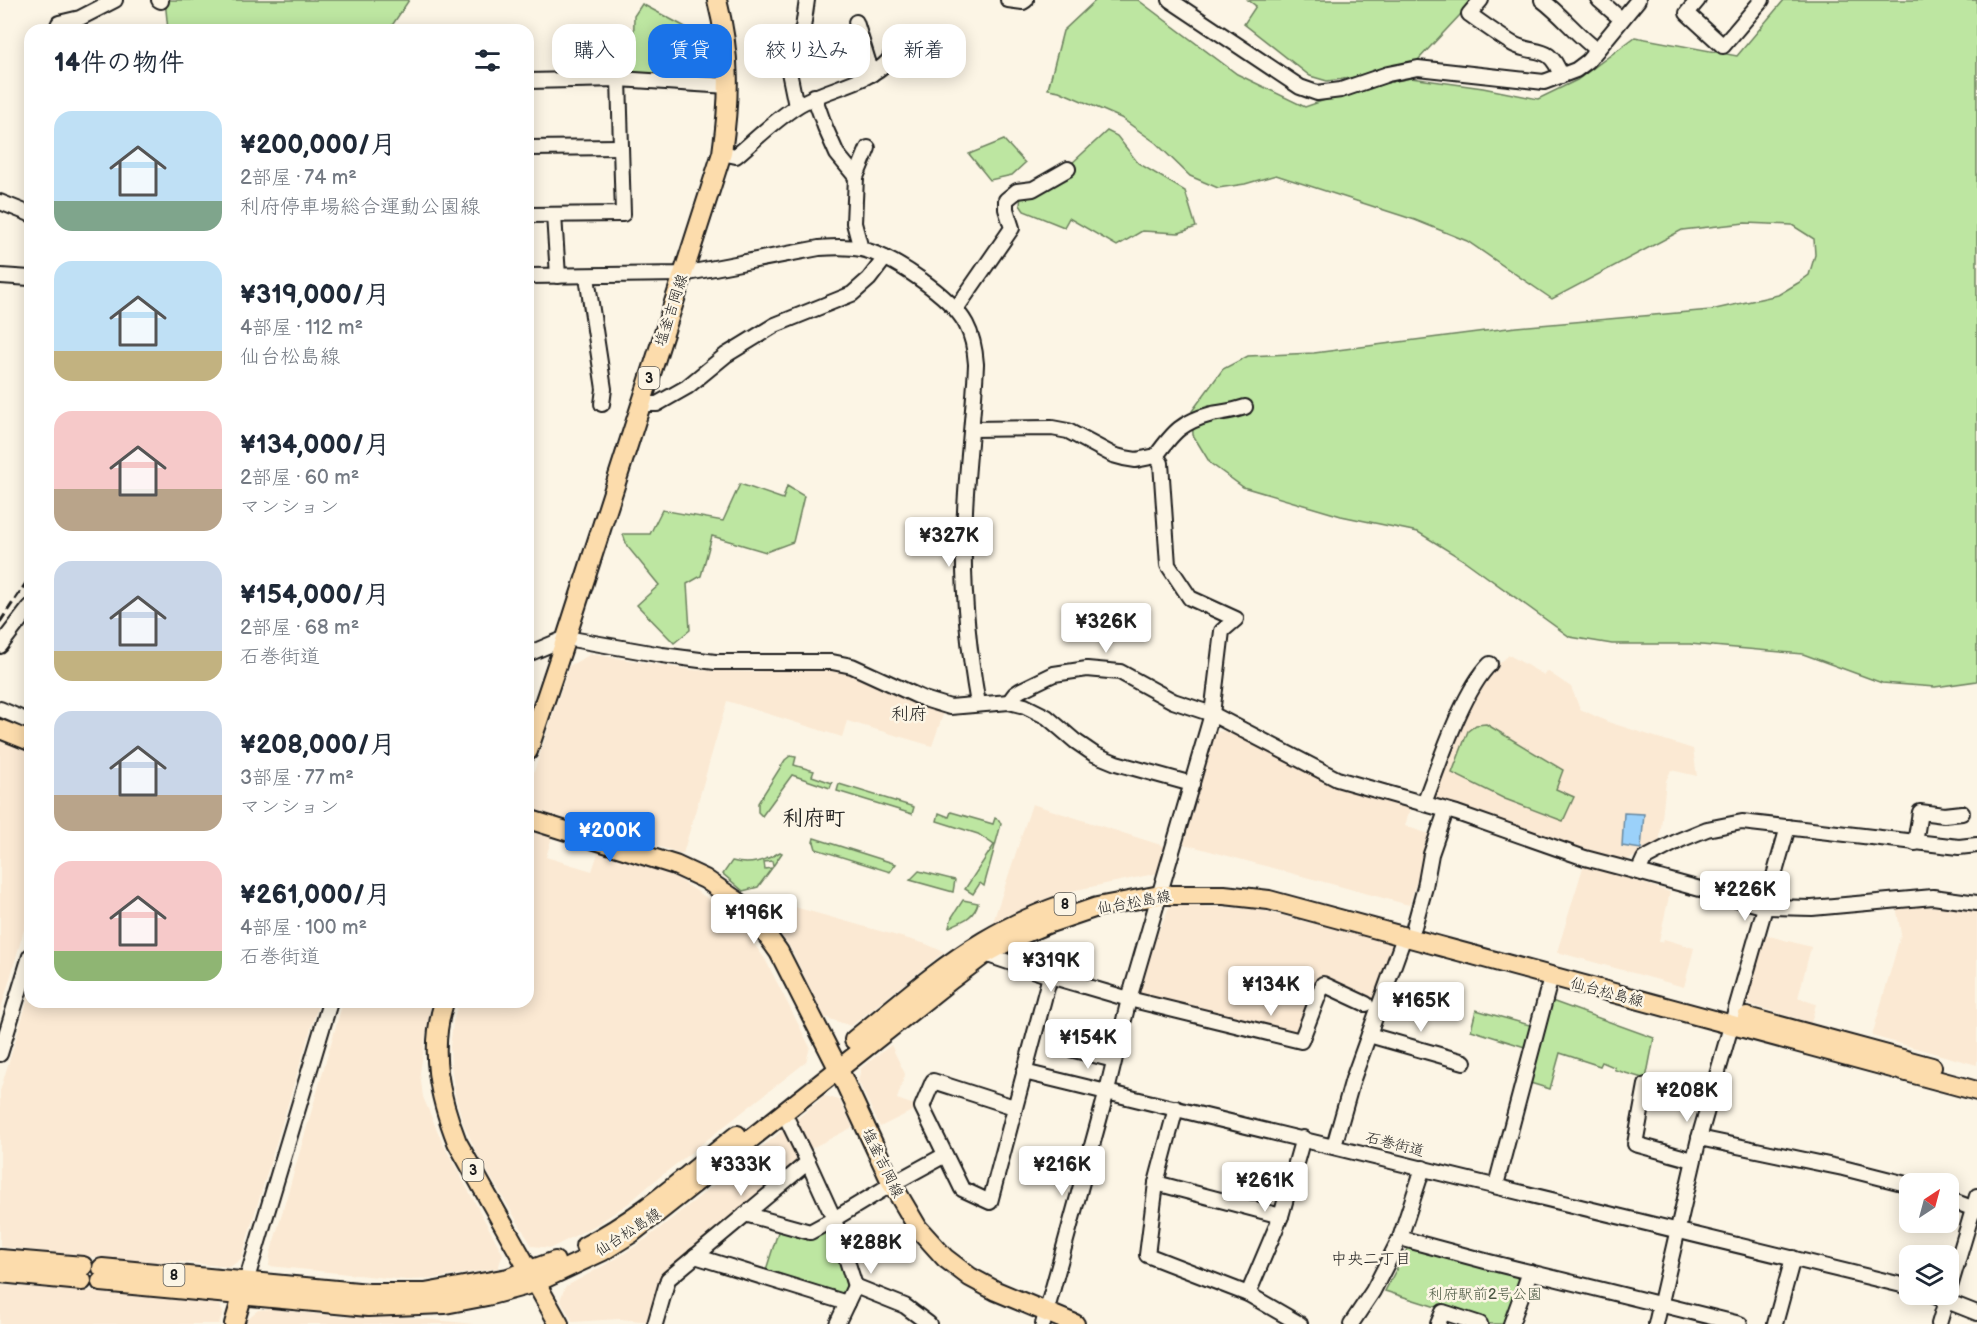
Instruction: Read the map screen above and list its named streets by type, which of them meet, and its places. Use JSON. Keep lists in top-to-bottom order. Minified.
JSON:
{"streets":{"main road":["塩釜吉岡線","3","仙台松島線","8"],"street":["石巻街道"]},"crossings":[["塩釜吉岡線","仙台松島線"],["3","仙台松島線"],["仙台松島線","8"]],"districts":["利府","利府町","中央二丁目"],"parks":["利府駅前2号公園"],"north":"top right","page":{"chip":["購入","賃貸","絞り込み","新着"],"heading":"14件の物件","list":[{"name":"¥200,000/月","note":"2部屋 · 74 m² · 利府停車場総合運動公園線"},{"name":"¥319,000/月","note":"4部屋 · 112 m² · 仙台松島線"},{"name":"¥134,000/月","note":"2部屋 · 60 m² · マンション"},{"name":"¥154,000/月","note":"2部屋 · 68 m² · 石巻街道"},{"name":"¥208,000/月","note":"3部屋 · 77 m² · マンション"},{"name":"¥261,000/月","note":"4部屋 · 100 m² · 石巻街道"}],"price":["¥327K","¥326K","¥200K","¥226K","¥196K","¥319K","¥134K","¥165K","¥154K","¥208K","¥333K","¥216K","¥261K","¥288K"]}}
